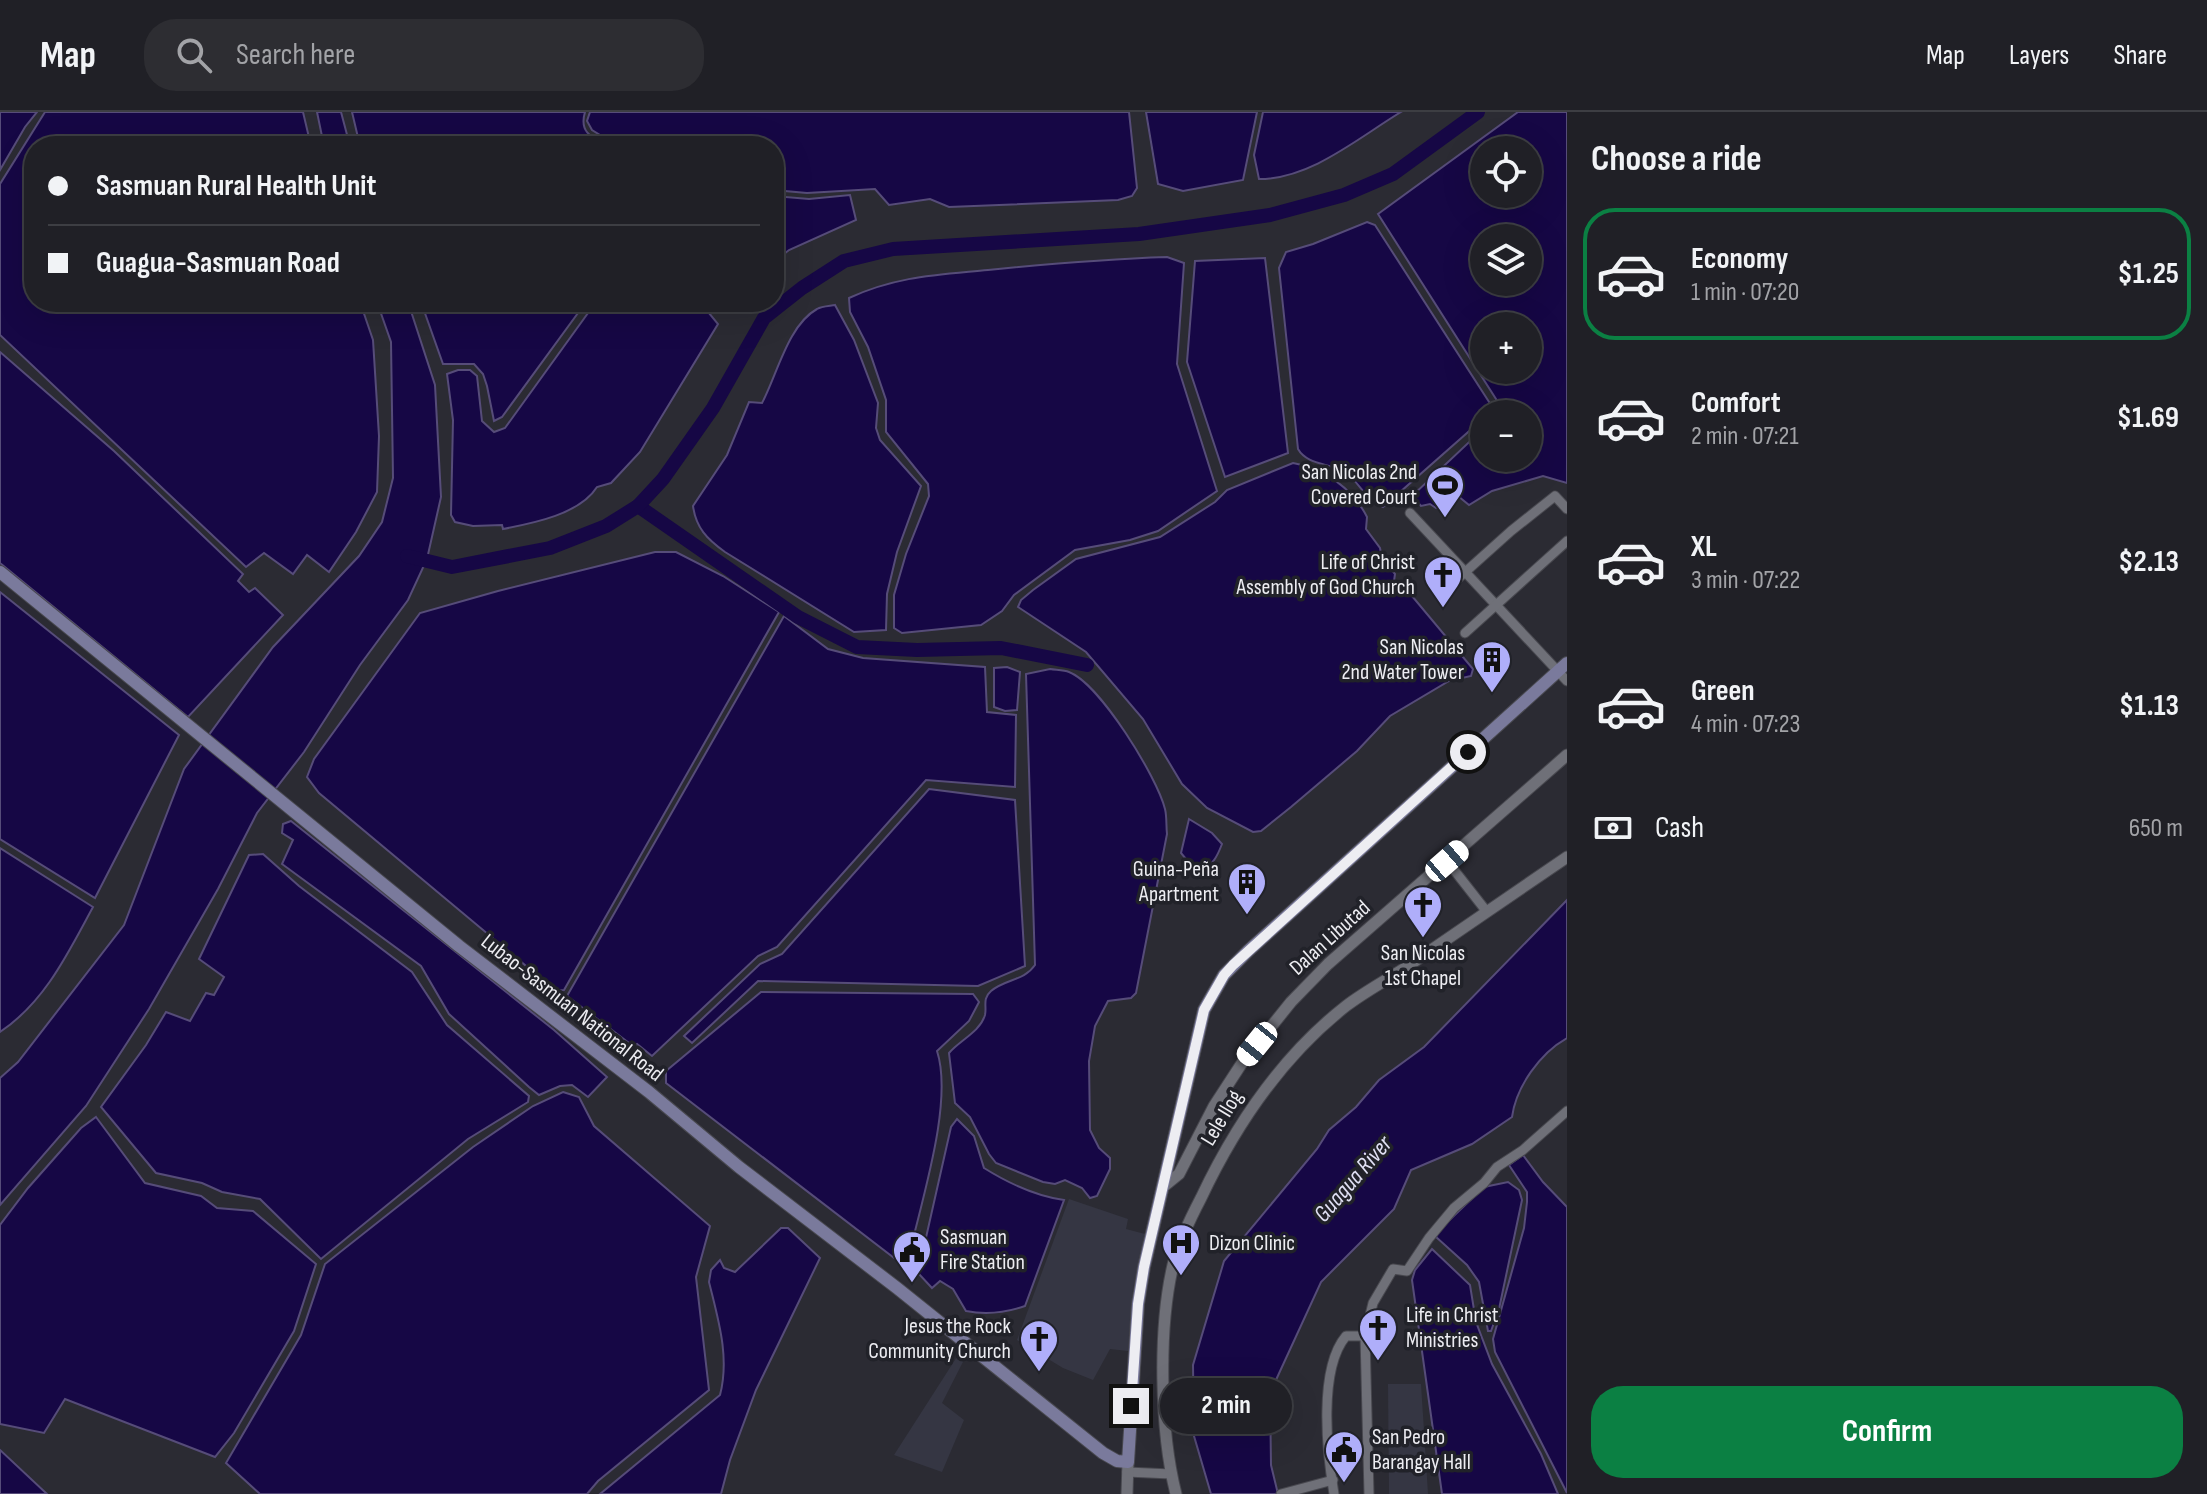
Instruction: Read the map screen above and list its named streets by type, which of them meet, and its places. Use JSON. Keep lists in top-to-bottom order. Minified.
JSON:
{"streets":{"main road":["Lubao-Sasmuan National Road"],"street":["Dalan Libutad","Lele Ilog"]},"water":["Guagua River"],"places":{"sports":["San Nicolas 2nd Covered Court"],"church":["Life of Christ Assembly of God Church","San Nicolas 1st Chapel","Life in Christ Ministries","Jesus the Rock Community Church"],"building":["San Nicolas 2nd Water Tower","Guina-Peña Apartment"],"hospital":["Dizon Clinic"],"public building":["Sasmuan Fire Station","San Pedro Barangay Hall"]},"page":{"header":"Map","search":"Search here","nav":["Map","Layers","Share"],"heading":"Choose a ride","map_buttons":["+","−"],"banner":["Sasmuan Rural Health Unit","Guagua-Sasmuan Road"],"list":[{"name":"Economy","note":"1 min · 07:20","value":"$1.25"},{"name":"Comfort","note":"2 min · 07:21","value":"$1.69"},{"name":"XL","note":"3 min · 07:22","value":"$2.13"},{"name":"Green","note":"4 min · 07:23","value":"$1.13"}],"pay":["Cash","650 m"],"buttons":"Confirm","bubble":"2 min"}}
